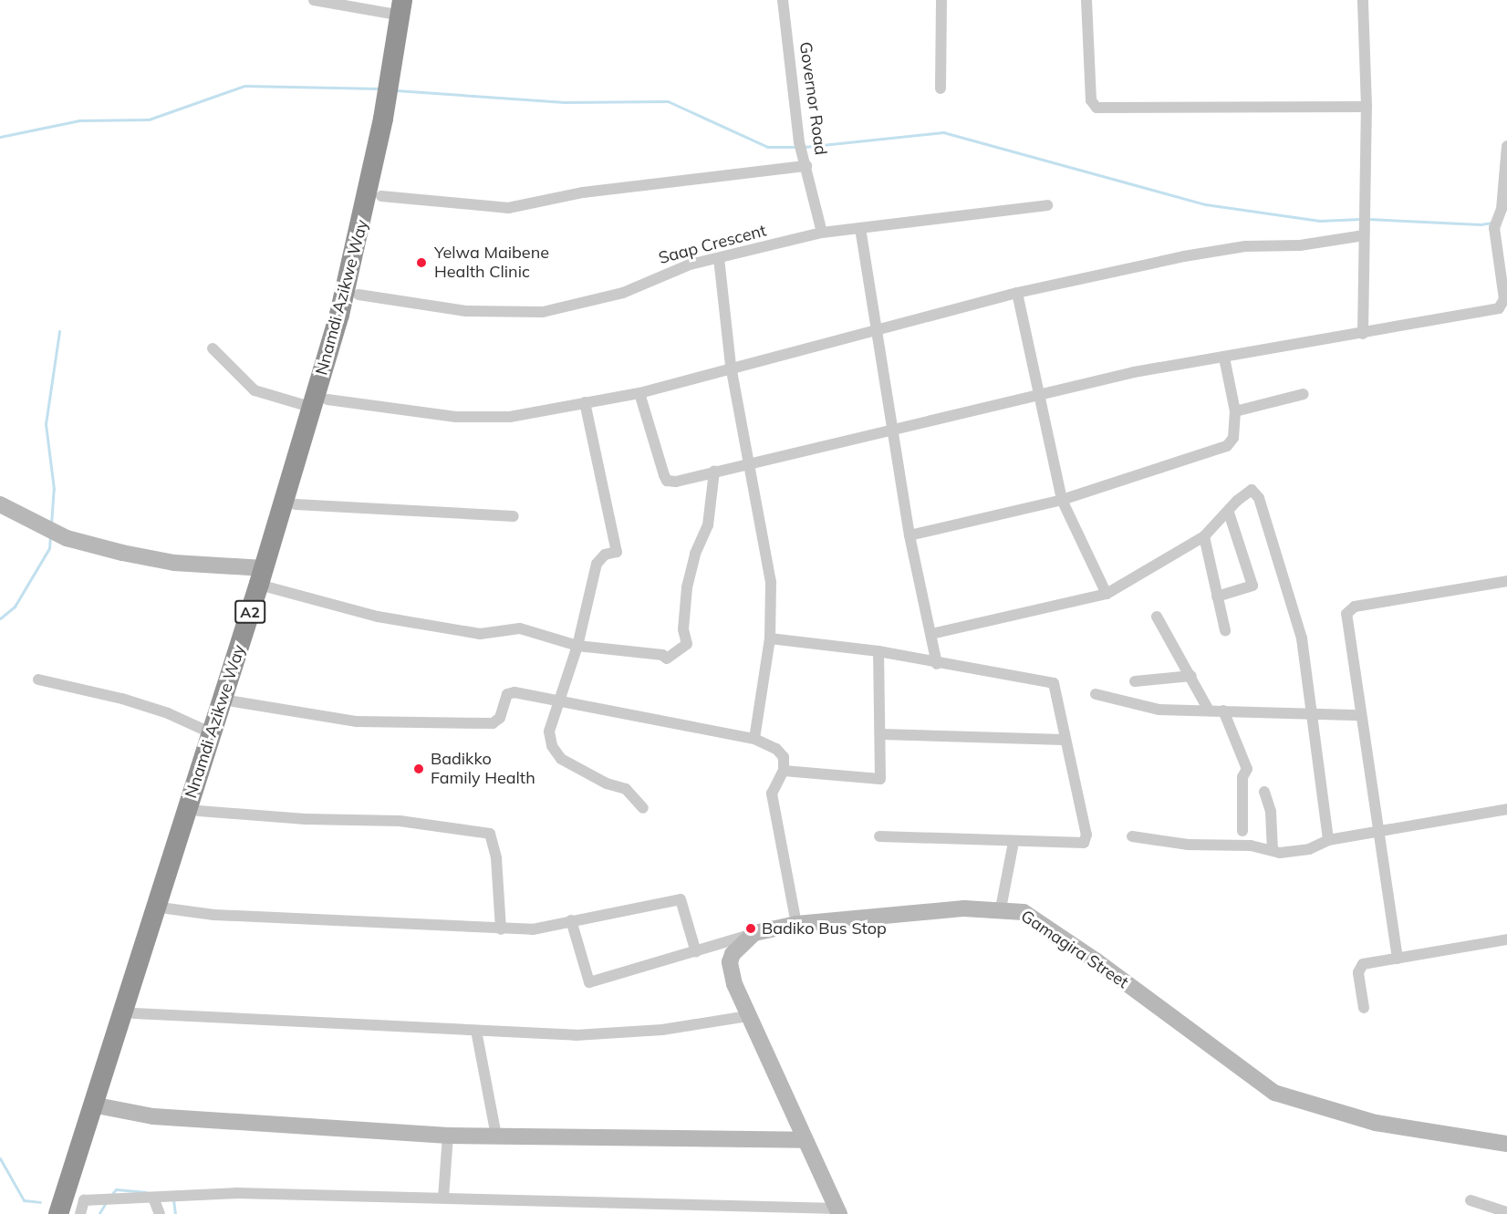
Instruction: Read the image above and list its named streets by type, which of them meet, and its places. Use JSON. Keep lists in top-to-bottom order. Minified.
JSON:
{"streets":{"highway":["Nnamdi Azikwe Way","A2"],"street":["Governor Road","Saap Crescent","Gamagira Street"]},"crossings":[["Governor Road","Saap Crescent"],["Saap Crescent","Nnamdi Azikwe Way"]],"places":["Yelwa Maibene Health Clinic","Badikko Family Health","Badiko Bus Stop"]}
